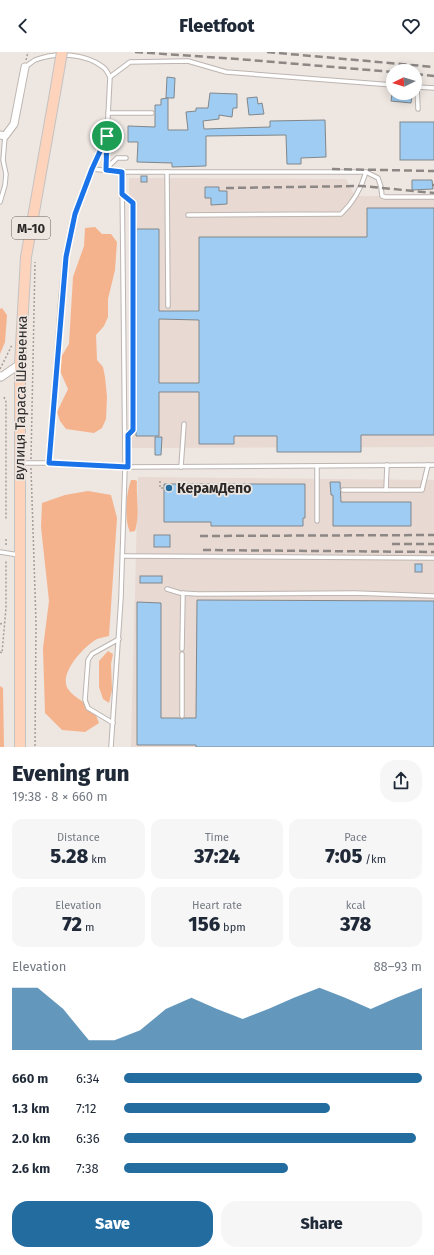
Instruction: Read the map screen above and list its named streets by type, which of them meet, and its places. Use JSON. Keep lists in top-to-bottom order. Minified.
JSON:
{"streets":{"main road":["М-10","вулиця Тараса Шевченка"]},"places":["КерамДепо"],"north":"left","page":{"header":"Fleetfoot","heading":["Evening run","19:38 · 8 × 660 m"],"stats":[["Distance","5.28 km"],["Time","37:24"],["Pace","7:05 /km"],["Elevation","72 m"],["Heart rate","156 bpm"],["kcal","378"]],"chart":["Elevation","88–93 m"],"list":[{"name":"660 m","note":"6:34"},{"name":"1.3 km","note":"7:12"},{"name":"2.0 km","note":"6:36"},{"name":"2.6 km","note":"7:38"}],"buttons":["Save","Share"]}}
